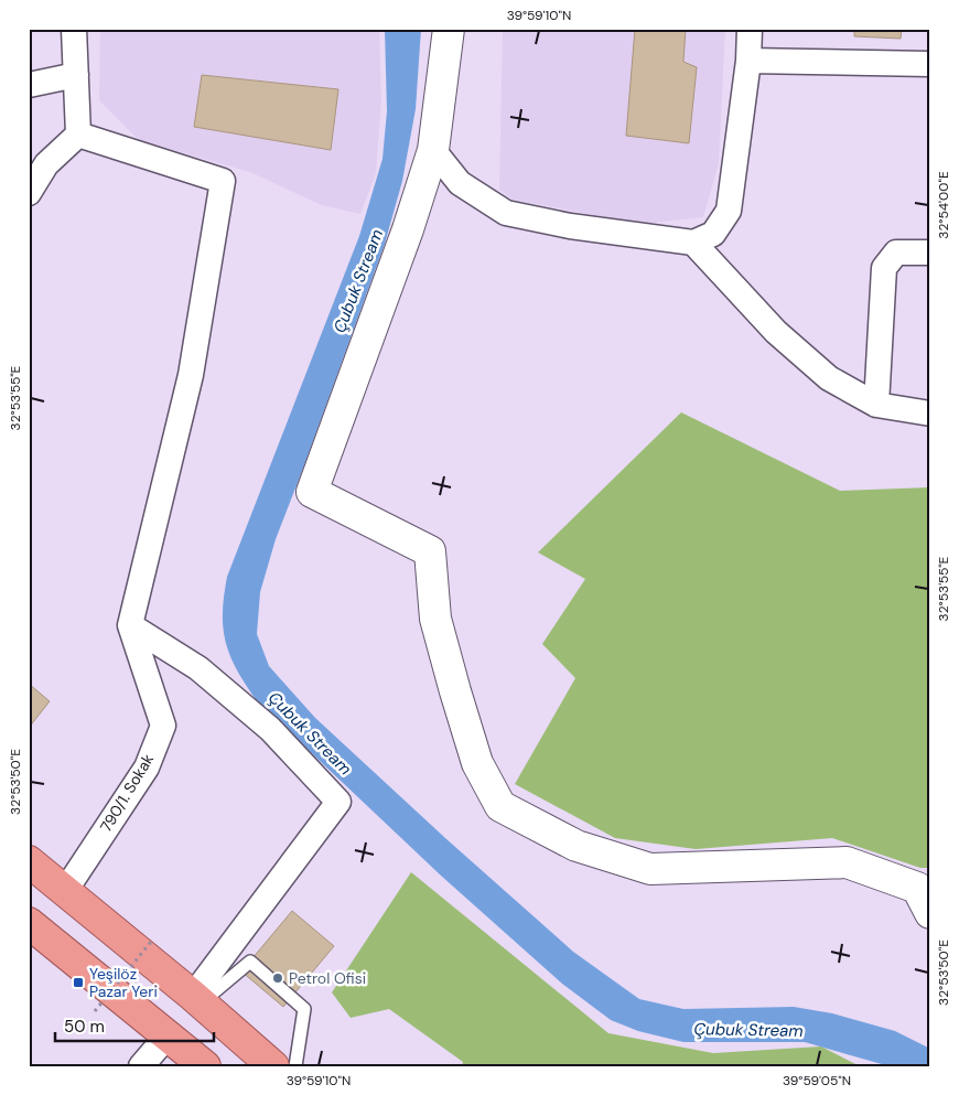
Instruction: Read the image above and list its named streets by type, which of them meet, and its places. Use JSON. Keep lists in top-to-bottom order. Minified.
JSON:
{"streets":{"street":["790/1. Sokak"]},"water":["Çubuk Stream"],"places":{"other":["Petrol Ofisi"],"transit":["Yeşilöz Pazar Yeri"]},"scale_bar":"50 m","coordinates":["39°59'10\"N","32°54'00\"E","32°53'55\"E","32°53'50\"E","39°59'05\"N"]}
